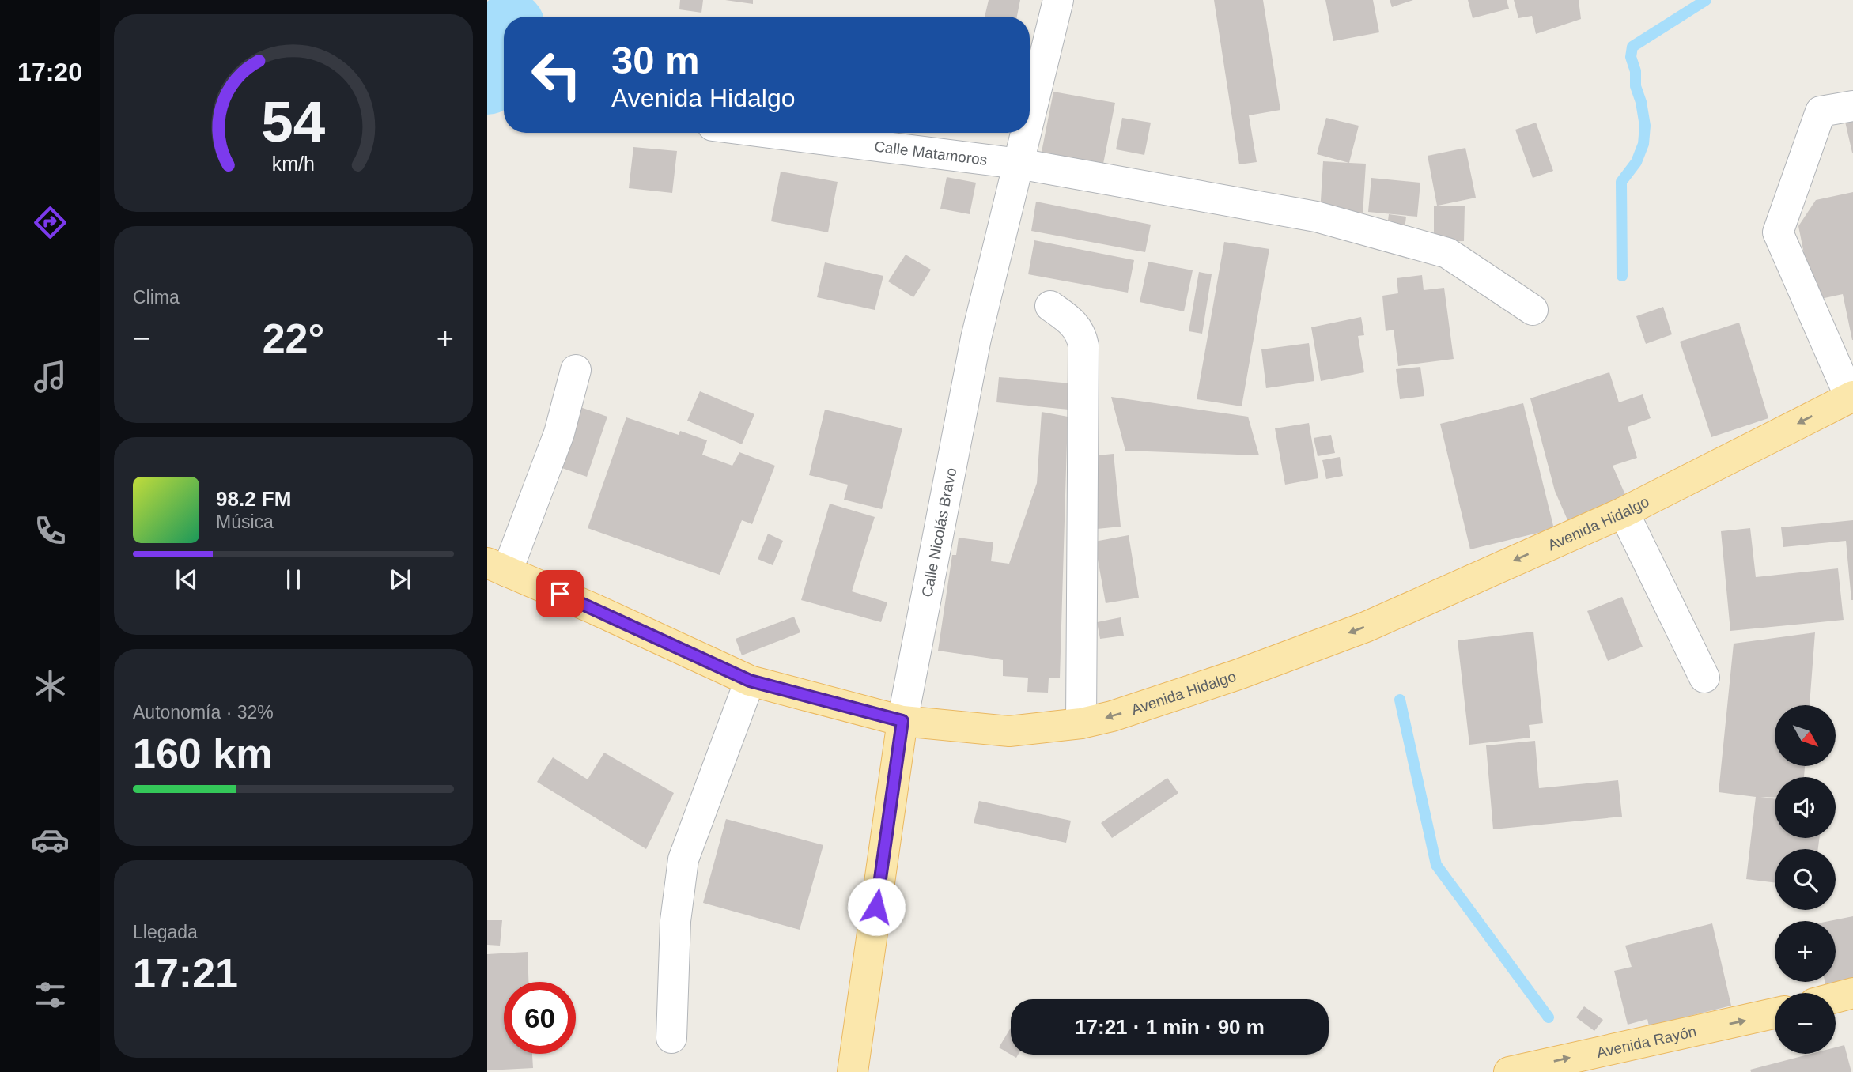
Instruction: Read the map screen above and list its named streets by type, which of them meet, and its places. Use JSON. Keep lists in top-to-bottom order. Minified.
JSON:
{"streets":{"main road":["Avenida Hidalgo","Calle Nicolás Bravo","Avenida Rayón"],"street":["Calle Matamoros"]},"crossings":[["Calle Matamoros","Calle Nicolás Bravo"],["Avenida Hidalgo","Calle Nicolás Bravo"]],"one_way":["Avenida Hidalgo","Avenida Rayón"],"north":"bottom right","page":{"tabs":"17:20","turn":["30 m","Avenida Hidalgo"],"tile":["Clima",["Autonomía · 32%","160 km"],["Llegada","17:21"]],"heat":["−","22°","+"],"song":["98.2 FM","Música"],"map_buttons":["+","−"],"limit":"60","trip":"17:21 · 1 min · 90 m","gauge":["54","km/h"]}}
